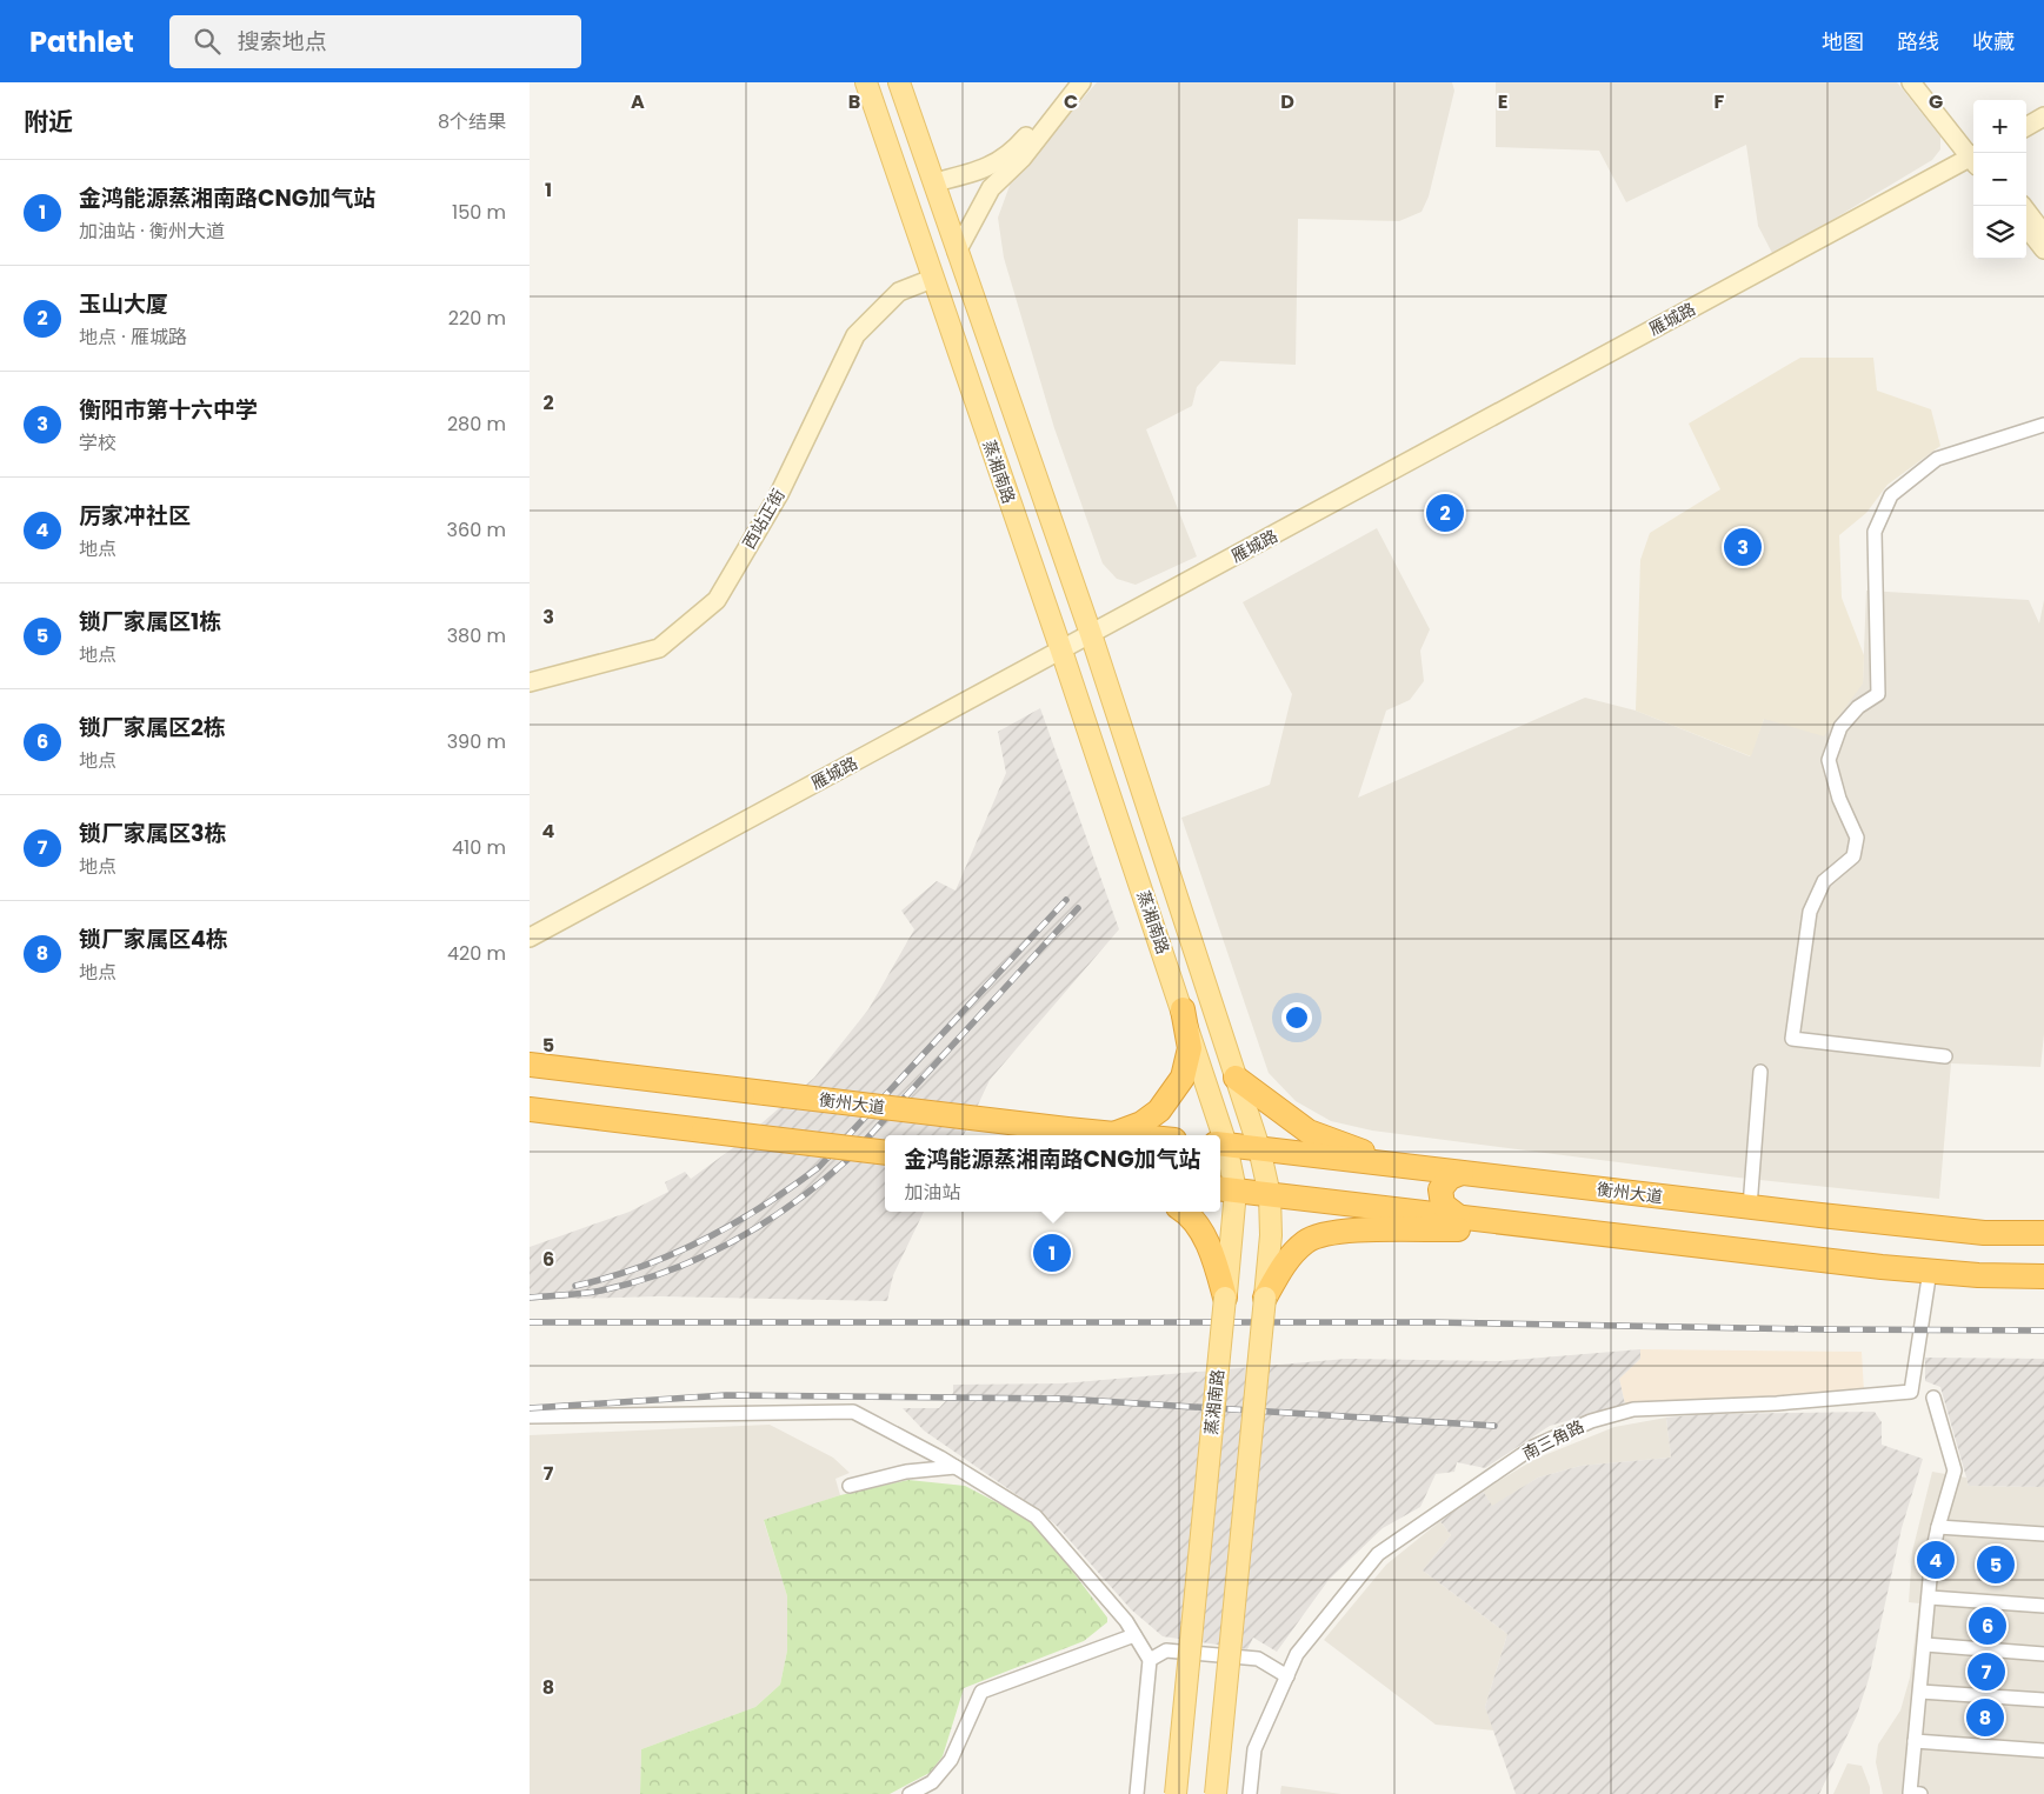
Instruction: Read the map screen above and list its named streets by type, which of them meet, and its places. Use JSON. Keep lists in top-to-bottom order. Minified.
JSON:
{"streets":{"highway":["衡州大道"],"main road":["蒸湘南路"],"street":["雁城路","西站正街","南三角路"]},"crossings":[["雁城路","蒸湘南路"],["蒸湘南路","西站正街"],["蒸湘南路","衡州大道"]],"page":{"header":"Pathlet","search":"搜索地点","nav":["地图","路线","收藏"],"heading":["附近","8个结果"],"map_buttons":["+","−"],"list":[{"mark":"1","name":"金鸿能源蒸湘南路CNG加气站","note":"加油站 · 衡州大道","value":"150 m"},{"mark":"2","name":"玉山大厦","note":"地点 · 雁城路","value":"220 m"},{"mark":"3","name":"衡阳市第十六中学","note":"学校","value":"280 m"},{"mark":"4","name":"厉家冲社区","note":"地点","value":"360 m"},{"mark":"5","name":"锁厂家属区1栋","note":"地点","value":"380 m"},{"mark":"6","name":"锁厂家属区2栋","note":"地点","value":"390 m"},{"mark":"7","name":"锁厂家属区3栋","note":"地点","value":"410 m"},{"mark":"8","name":"锁厂家属区4栋","note":"地点","value":"420 m"}],"pins":["2","3","1","4","5","6","7","8"],"popup":["金鸿能源蒸湘南路CNG加气站","加油站"]},"grid":{"columns":["A","B","C","D","E","F","G"],"rows":["1","2","3","4","5","6","7","8"]}}
